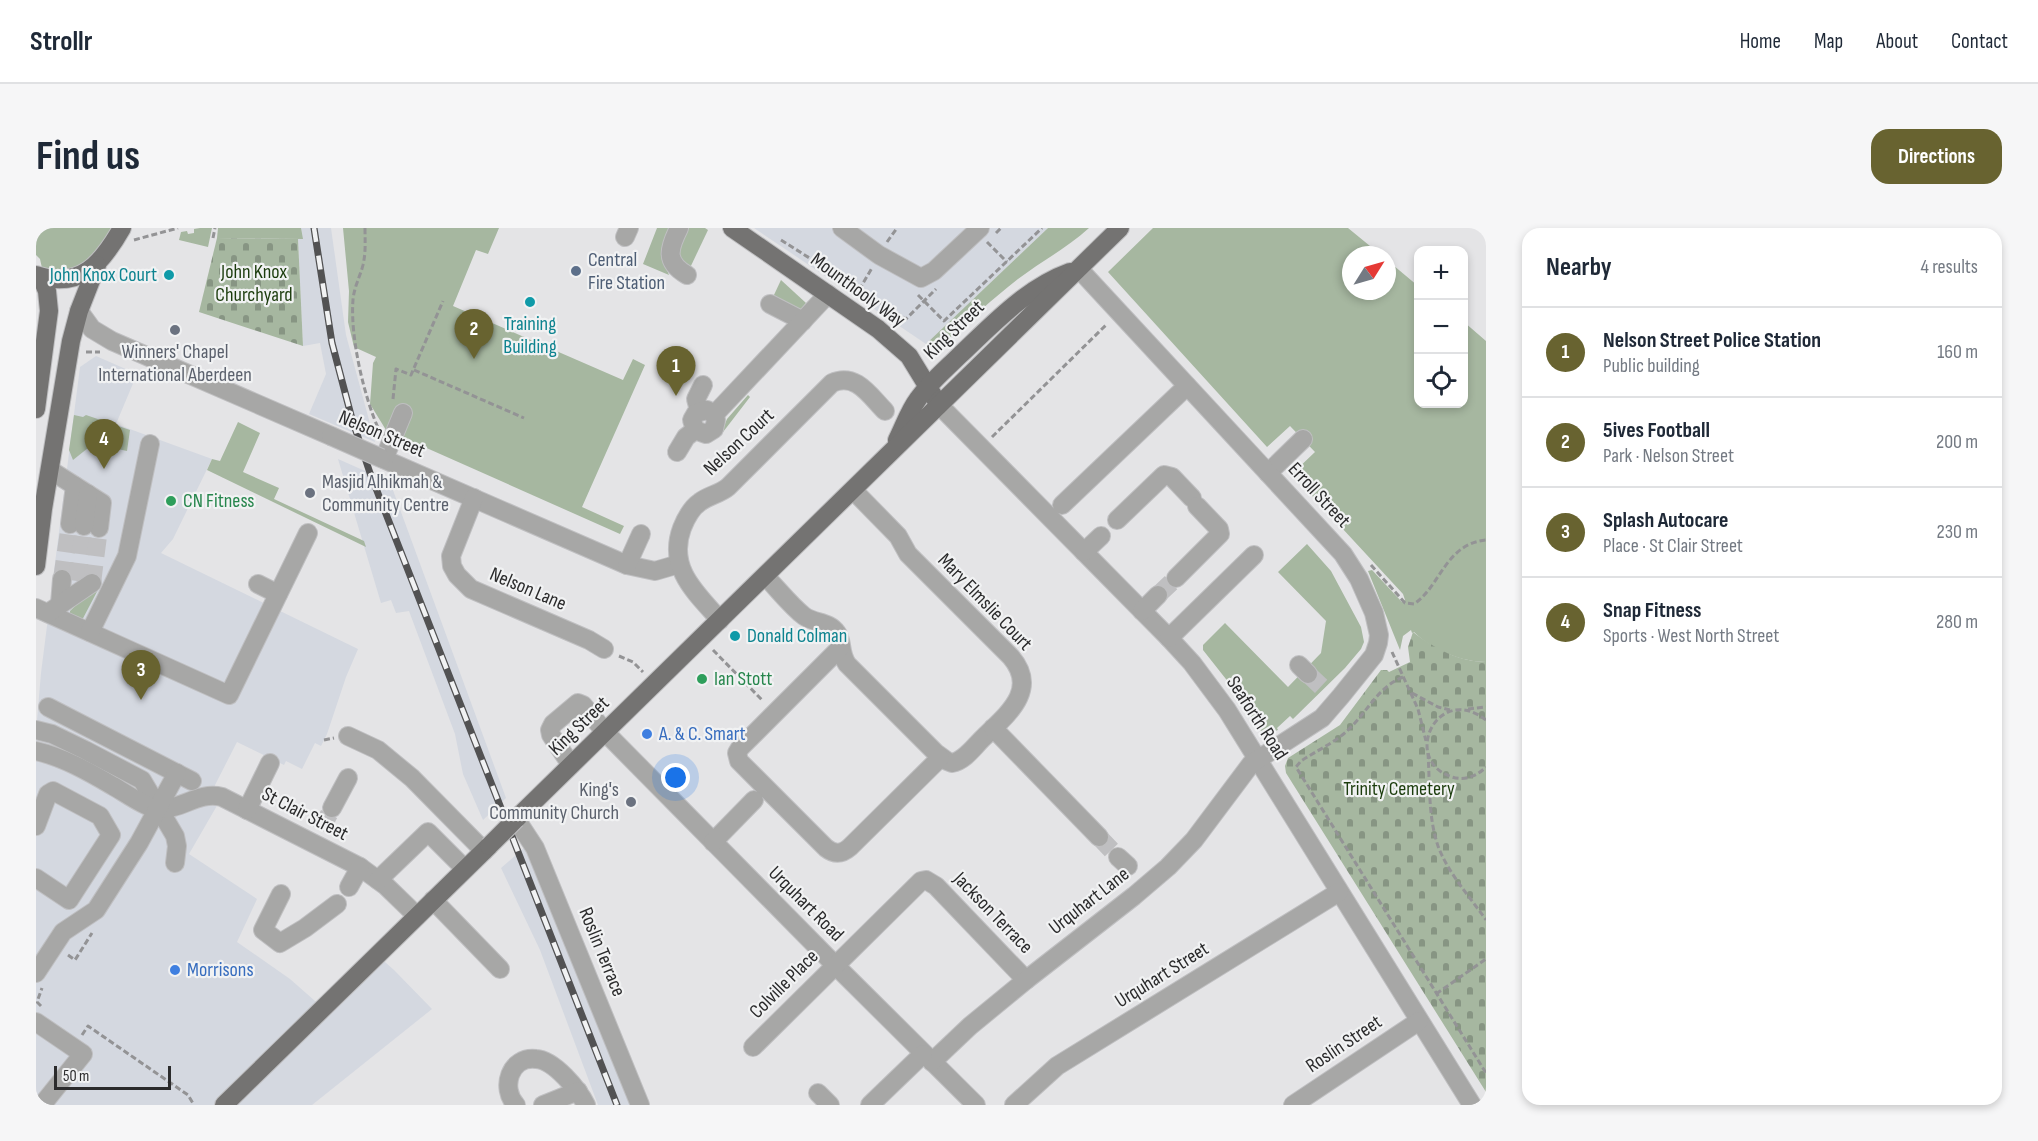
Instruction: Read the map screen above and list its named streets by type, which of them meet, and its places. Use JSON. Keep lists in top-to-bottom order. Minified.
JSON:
{"streets":{"main road":["Mounthooly Way","King Street"],"street":["Nelson Street","Nelson Court","Erroll Street","Nelson Lane","Mary Elmslie Court","Seaforth Road","St Clair Street","Urquhart Lane","Urquhart Road","Jackson Terrace","Roslin Terrace","Urquhart Street","Colville Place","Roslin Street"]},"crossings":[["Mounthooly Way","King Street"],["Mounthooly Way","Seaforth Road"],["King Street","Erroll Street"],["King Street","Mary Elmslie Court"],["King Street","Seaforth Road"],["King Street","St Clair Street"],["King Street","Urquhart Road"],["King Street","Roslin Terrace"],["Nelson Street","Nelson Court"],["Nelson Street","Nelson Lane"],["Erroll Street","Seaforth Road"],["Erroll Street","Urquhart Lane"],["Seaforth Road","Urquhart Lane"],["Seaforth Road","Urquhart Street"],["Seaforth Road","Roslin Street"],["Urquhart Lane","Urquhart Road"],["Urquhart Lane","Jackson Terrace"],["Urquhart Road","Colville Place"],["Jackson Terrace","Colville Place"]],"parks":["John Knox Churchyard","Trinity Cemetery"],"places":["Central Fire Station","John Knox Court","Training Building","Winners' Chapel International Aberdeen","Masjid Alhikmah & Community Centre","CN Fitness","Donald Colman","Ian Stott","A. & C. Smart","King's Community Church","Morrisons"],"scale_bar":"50 m","north":"top right","page":{"header":"Strollr","nav":["Home","Map","About","Contact"],"buttons":"Directions","title":"Find us","heading":["Nearby","4 results"],"map_buttons":["+","−"],"list":[{"mark":"1","name":"Nelson Street Police Station","note":"Public building","value":"160 m"},{"mark":"2","name":"5ives Football","note":"Park · Nelson Street","value":"200 m"},{"mark":"3","name":"Splash Autocare","note":"Place · St Clair Street","value":"230 m"},{"mark":"4","name":"Snap Fitness","note":"Sports · West North Street","value":"280 m"}],"pins":["2","1","4","3"],"scale":"50 m"}}
